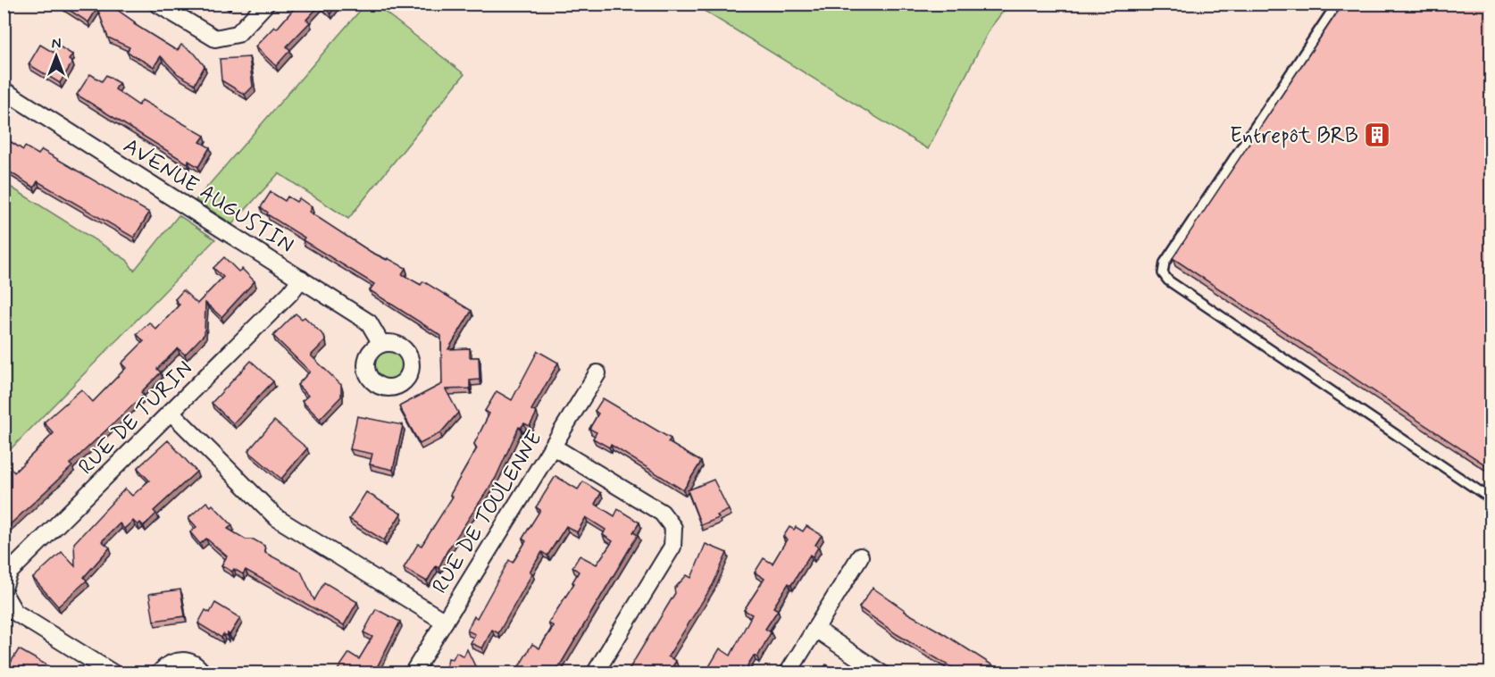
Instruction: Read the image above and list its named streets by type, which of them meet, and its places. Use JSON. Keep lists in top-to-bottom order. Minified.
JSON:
{"streets":{"street":["AVENUE AUGUSTIN","RUE DE TURIN","RUE DE TOULENNE"]},"crossings":[["AVENUE AUGUSTIN","RUE DE TURIN"]],"places":{"building":["Entrepôt BRB"]},"north":"top"}
